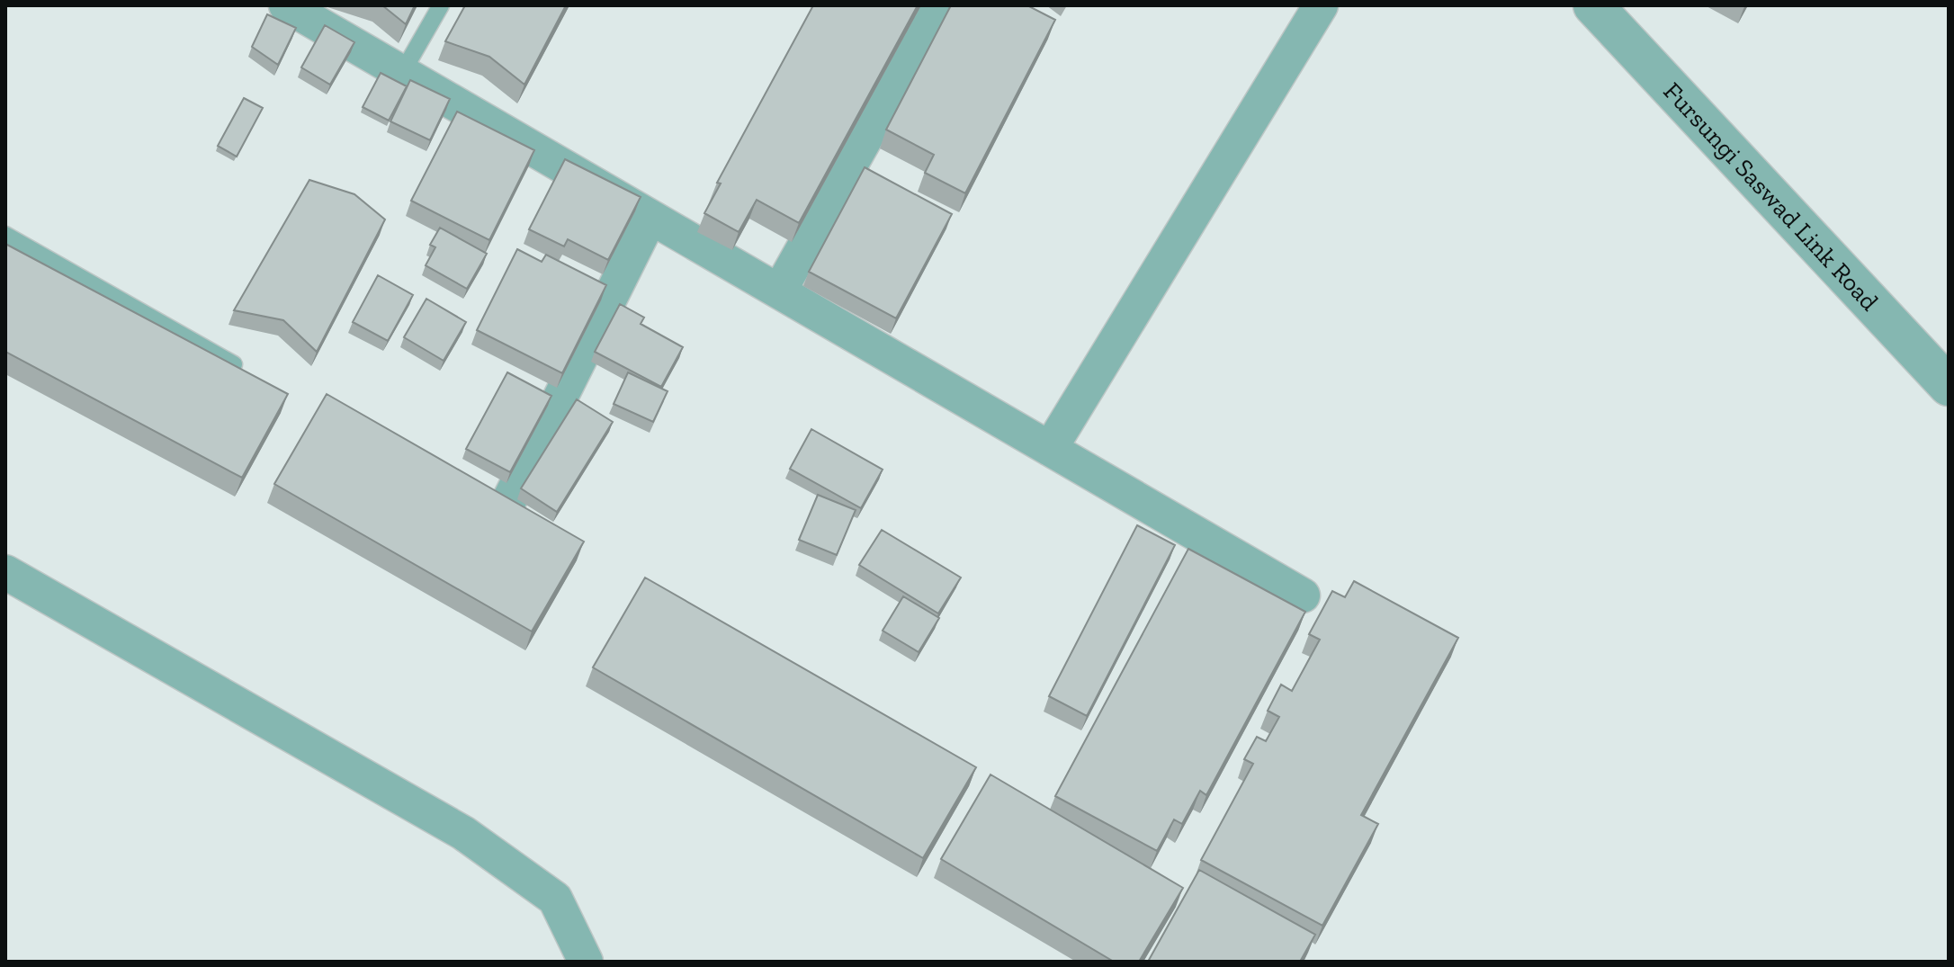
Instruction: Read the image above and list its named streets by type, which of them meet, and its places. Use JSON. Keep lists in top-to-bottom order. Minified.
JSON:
{"streets":{"street":["Fursungi Saswad Link Road"]}}
